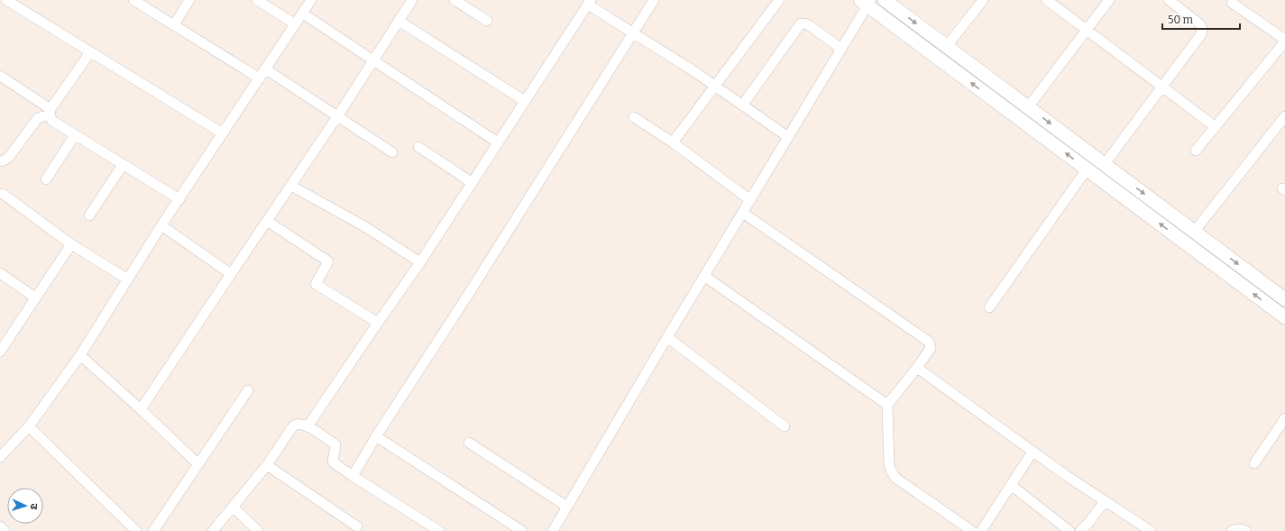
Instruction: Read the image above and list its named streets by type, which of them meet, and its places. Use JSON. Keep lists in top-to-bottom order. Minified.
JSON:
{"scale_bar":"50 m","north":"right"}
